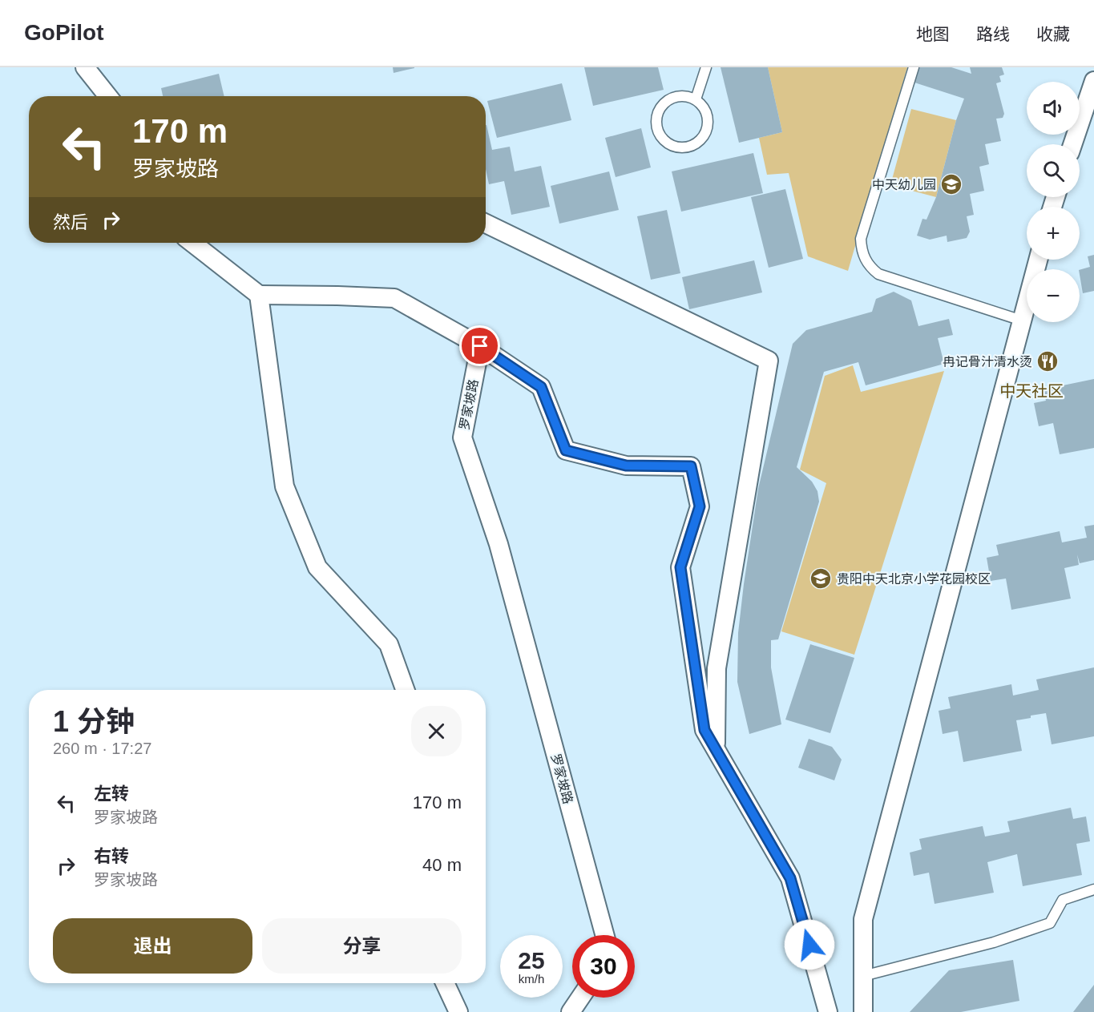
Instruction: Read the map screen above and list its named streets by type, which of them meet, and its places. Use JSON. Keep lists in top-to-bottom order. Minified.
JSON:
{"streets":{"street":["罗家坡路"]},"districts":["中天社区"],"places":{"school or university":["中天幼儿园","贵阳中天北京小学花园校区"],"restaurant":["冉记骨汁清水烫"]},"page":{"header":"GoPilot","nav":["地图","路线","收藏"],"map_buttons":["+","−"],"turn":["170 m","罗家坡路"],"then":"然后","heading":["1 分钟","260 m · 17:27"],"list":[{"name":"左转","note":"罗家坡路","value":"170 m"},{"name":"右转","note":"罗家坡路","value":"40 m"}],"buttons":["退出","分享"],"speed":"25 km/h","limit":"30"}}
